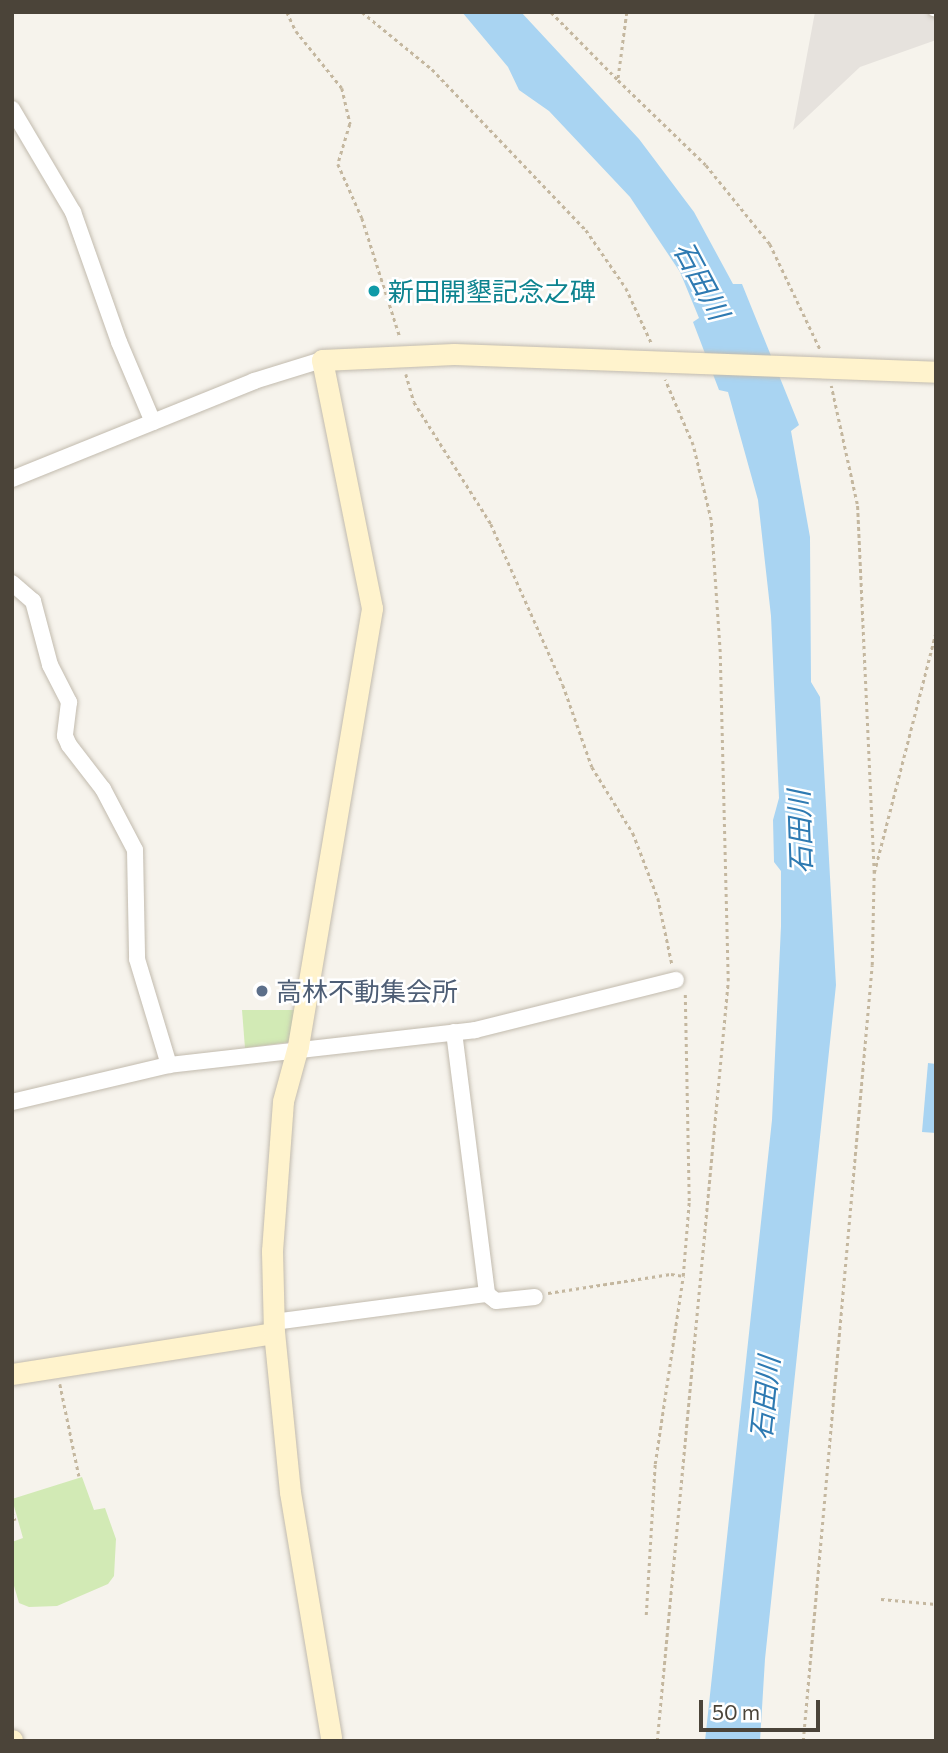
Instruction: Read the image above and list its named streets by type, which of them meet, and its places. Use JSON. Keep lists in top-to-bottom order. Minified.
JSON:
{"water":["石田川"],"places":["新田開墾記念之碑","高林不動集会所"],"scale_bar":"50 m"}
